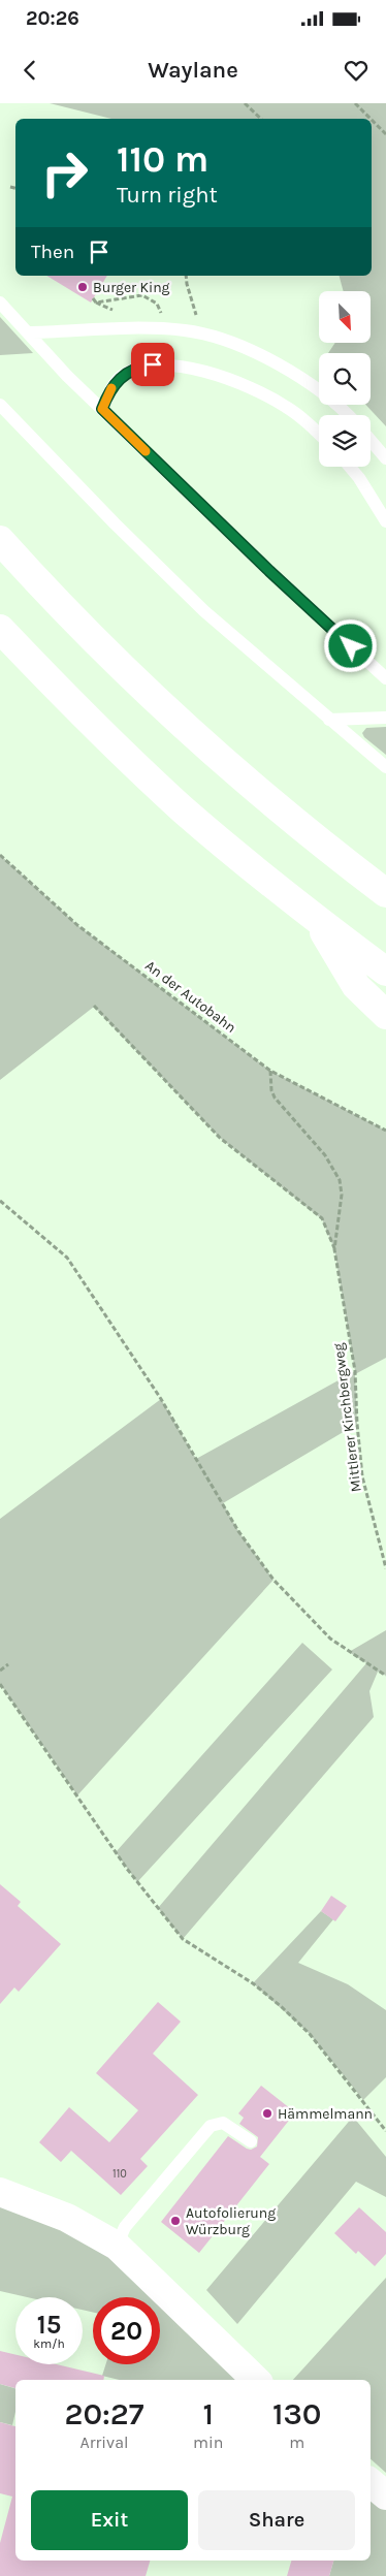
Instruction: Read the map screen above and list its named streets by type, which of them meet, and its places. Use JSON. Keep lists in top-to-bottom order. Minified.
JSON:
{"streets":{"path":["An der Autobahn","Mittlerer Kirchbergweg"]},"crossings":[["An der Autobahn","Mittlerer Kirchbergweg"]],"places":["Burger King","Hämmelmann","Autofolierung Würzburg"],"house_numbers":["110"],"north":"bottom right","page":{"status":"20:26","header":"Waylane","turn":["110 m","Turn right"],"then":"Then","speed":"15 km/h","limit":"20","eta":["20:27","Arrival","1","min","130","m"],"buttons":["Exit","Share"]}}
